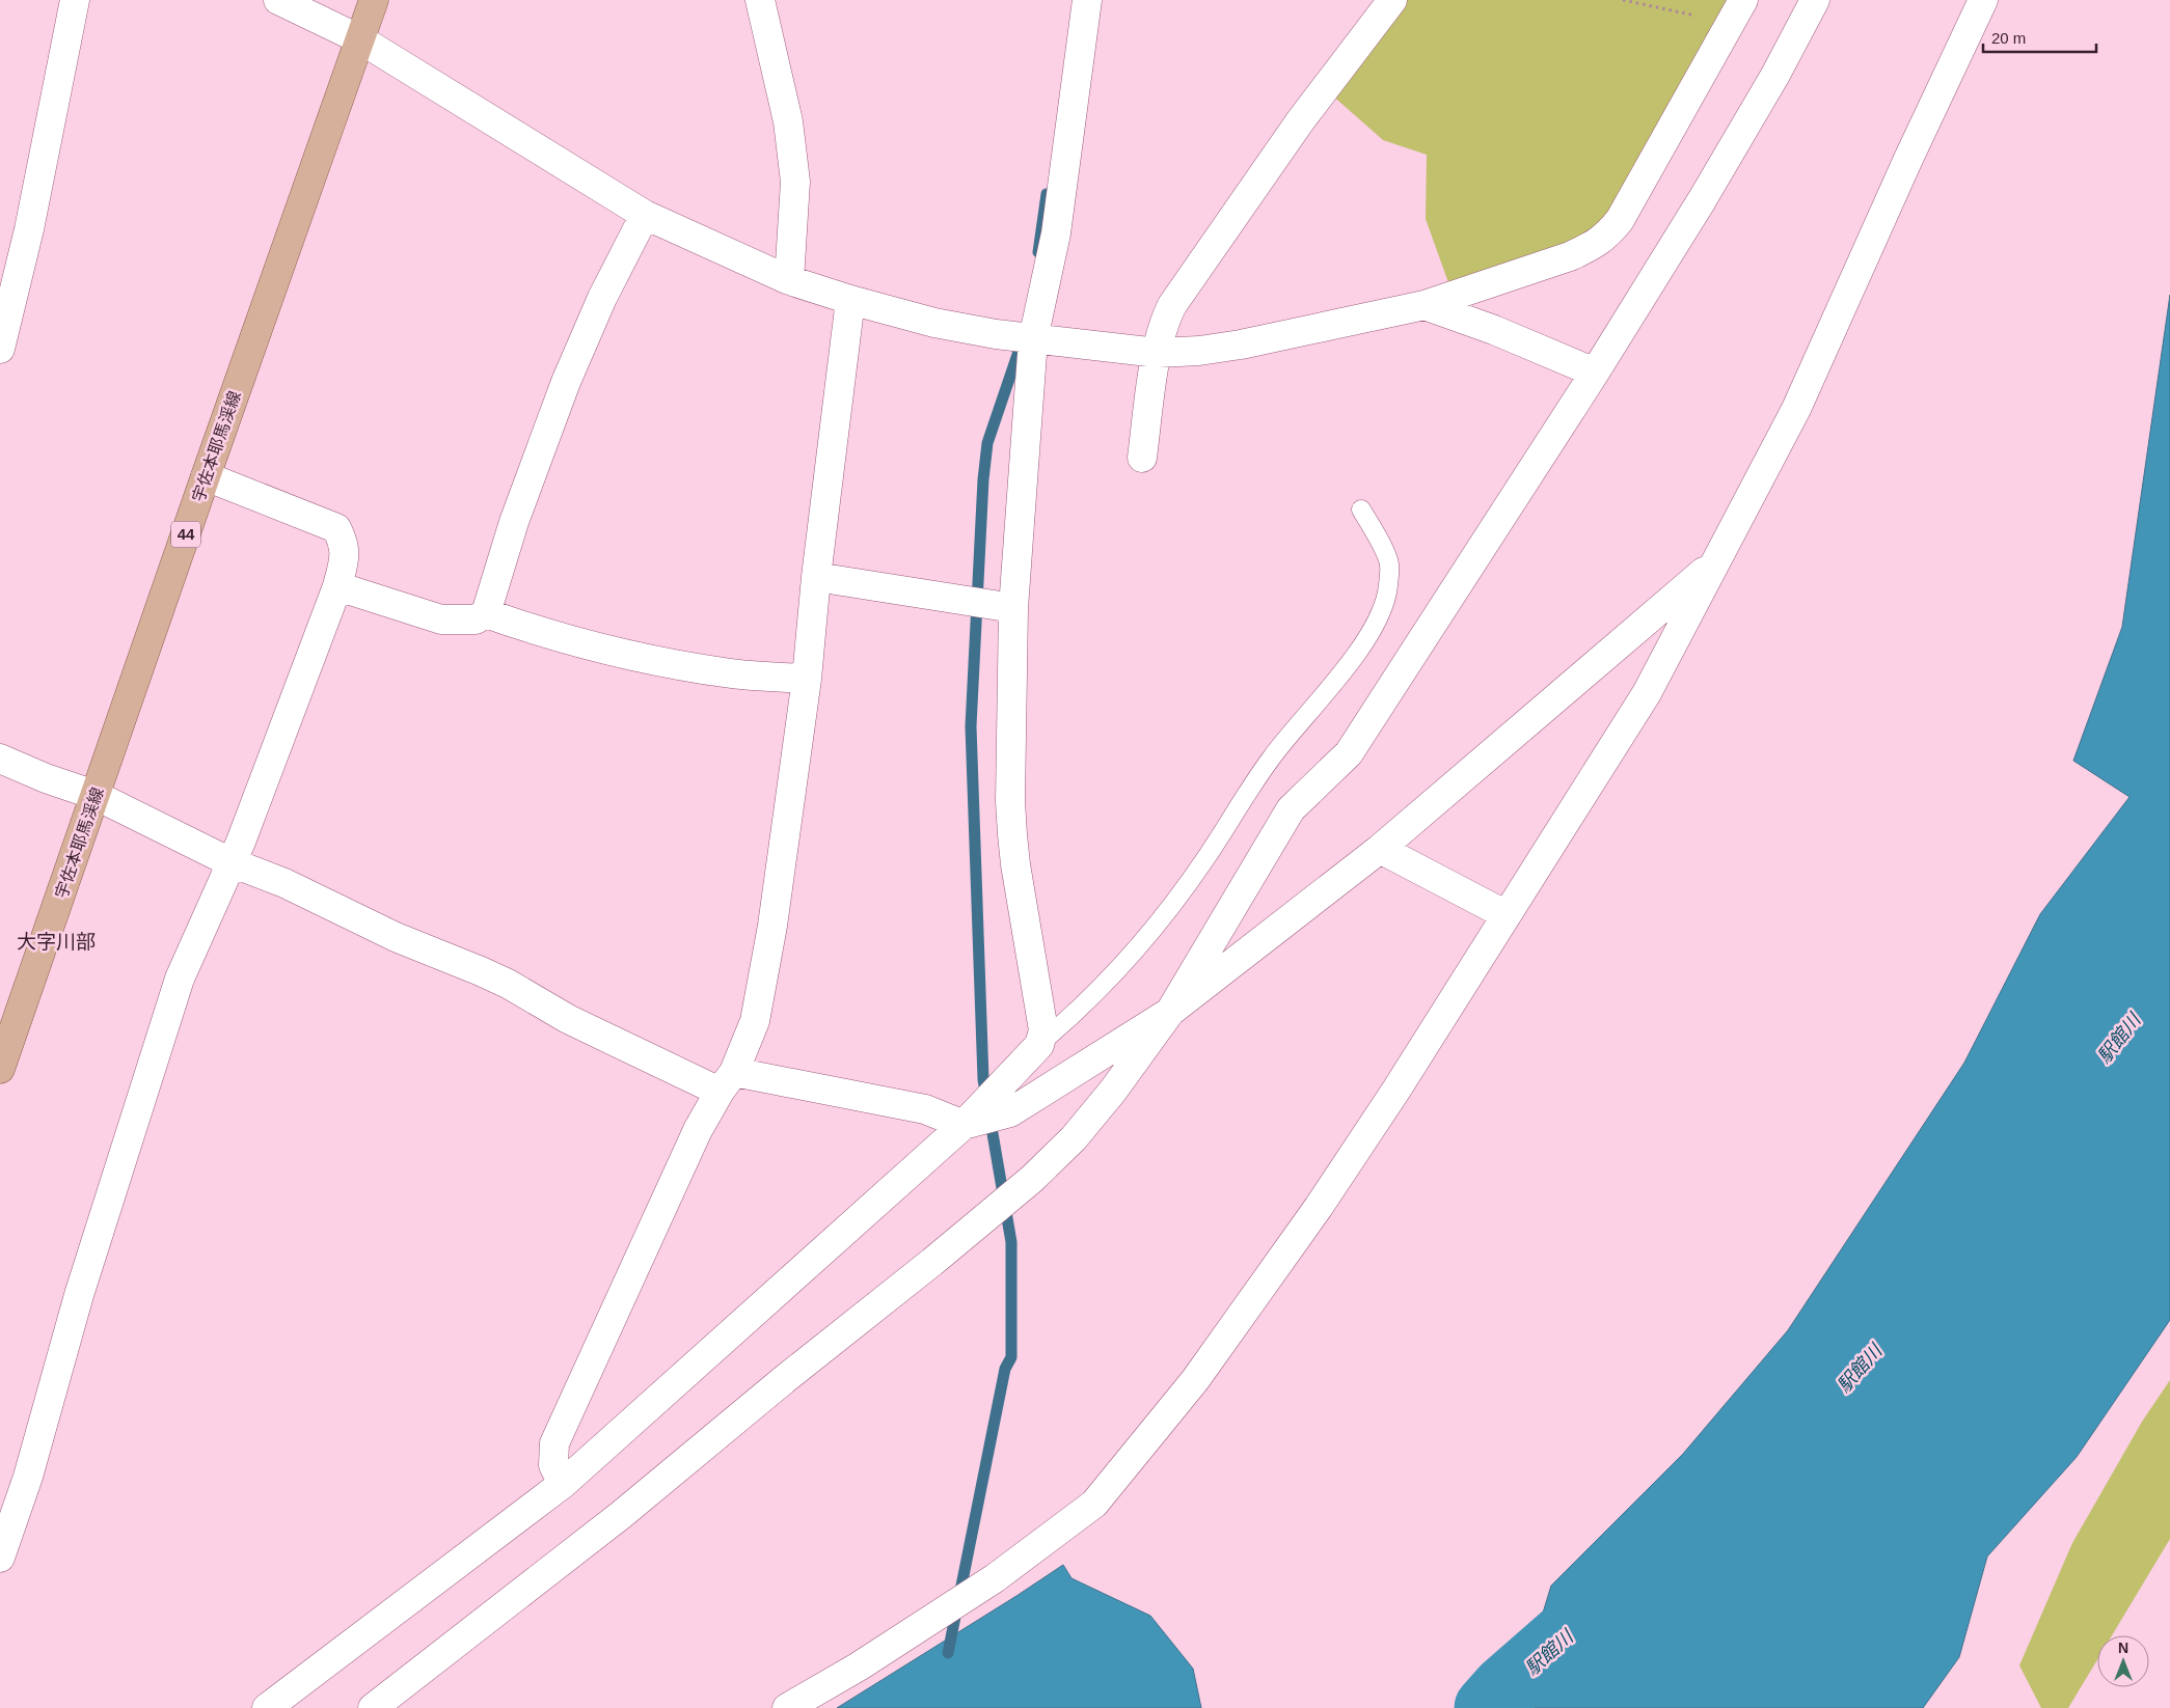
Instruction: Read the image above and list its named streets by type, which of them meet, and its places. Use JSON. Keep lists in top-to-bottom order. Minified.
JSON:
{"streets":{"main road":["宇佐本耶馬渓線","44"]},"districts":["大字川部"],"water":["駅館川"],"scale_bar":"20 m","north":"top"}
